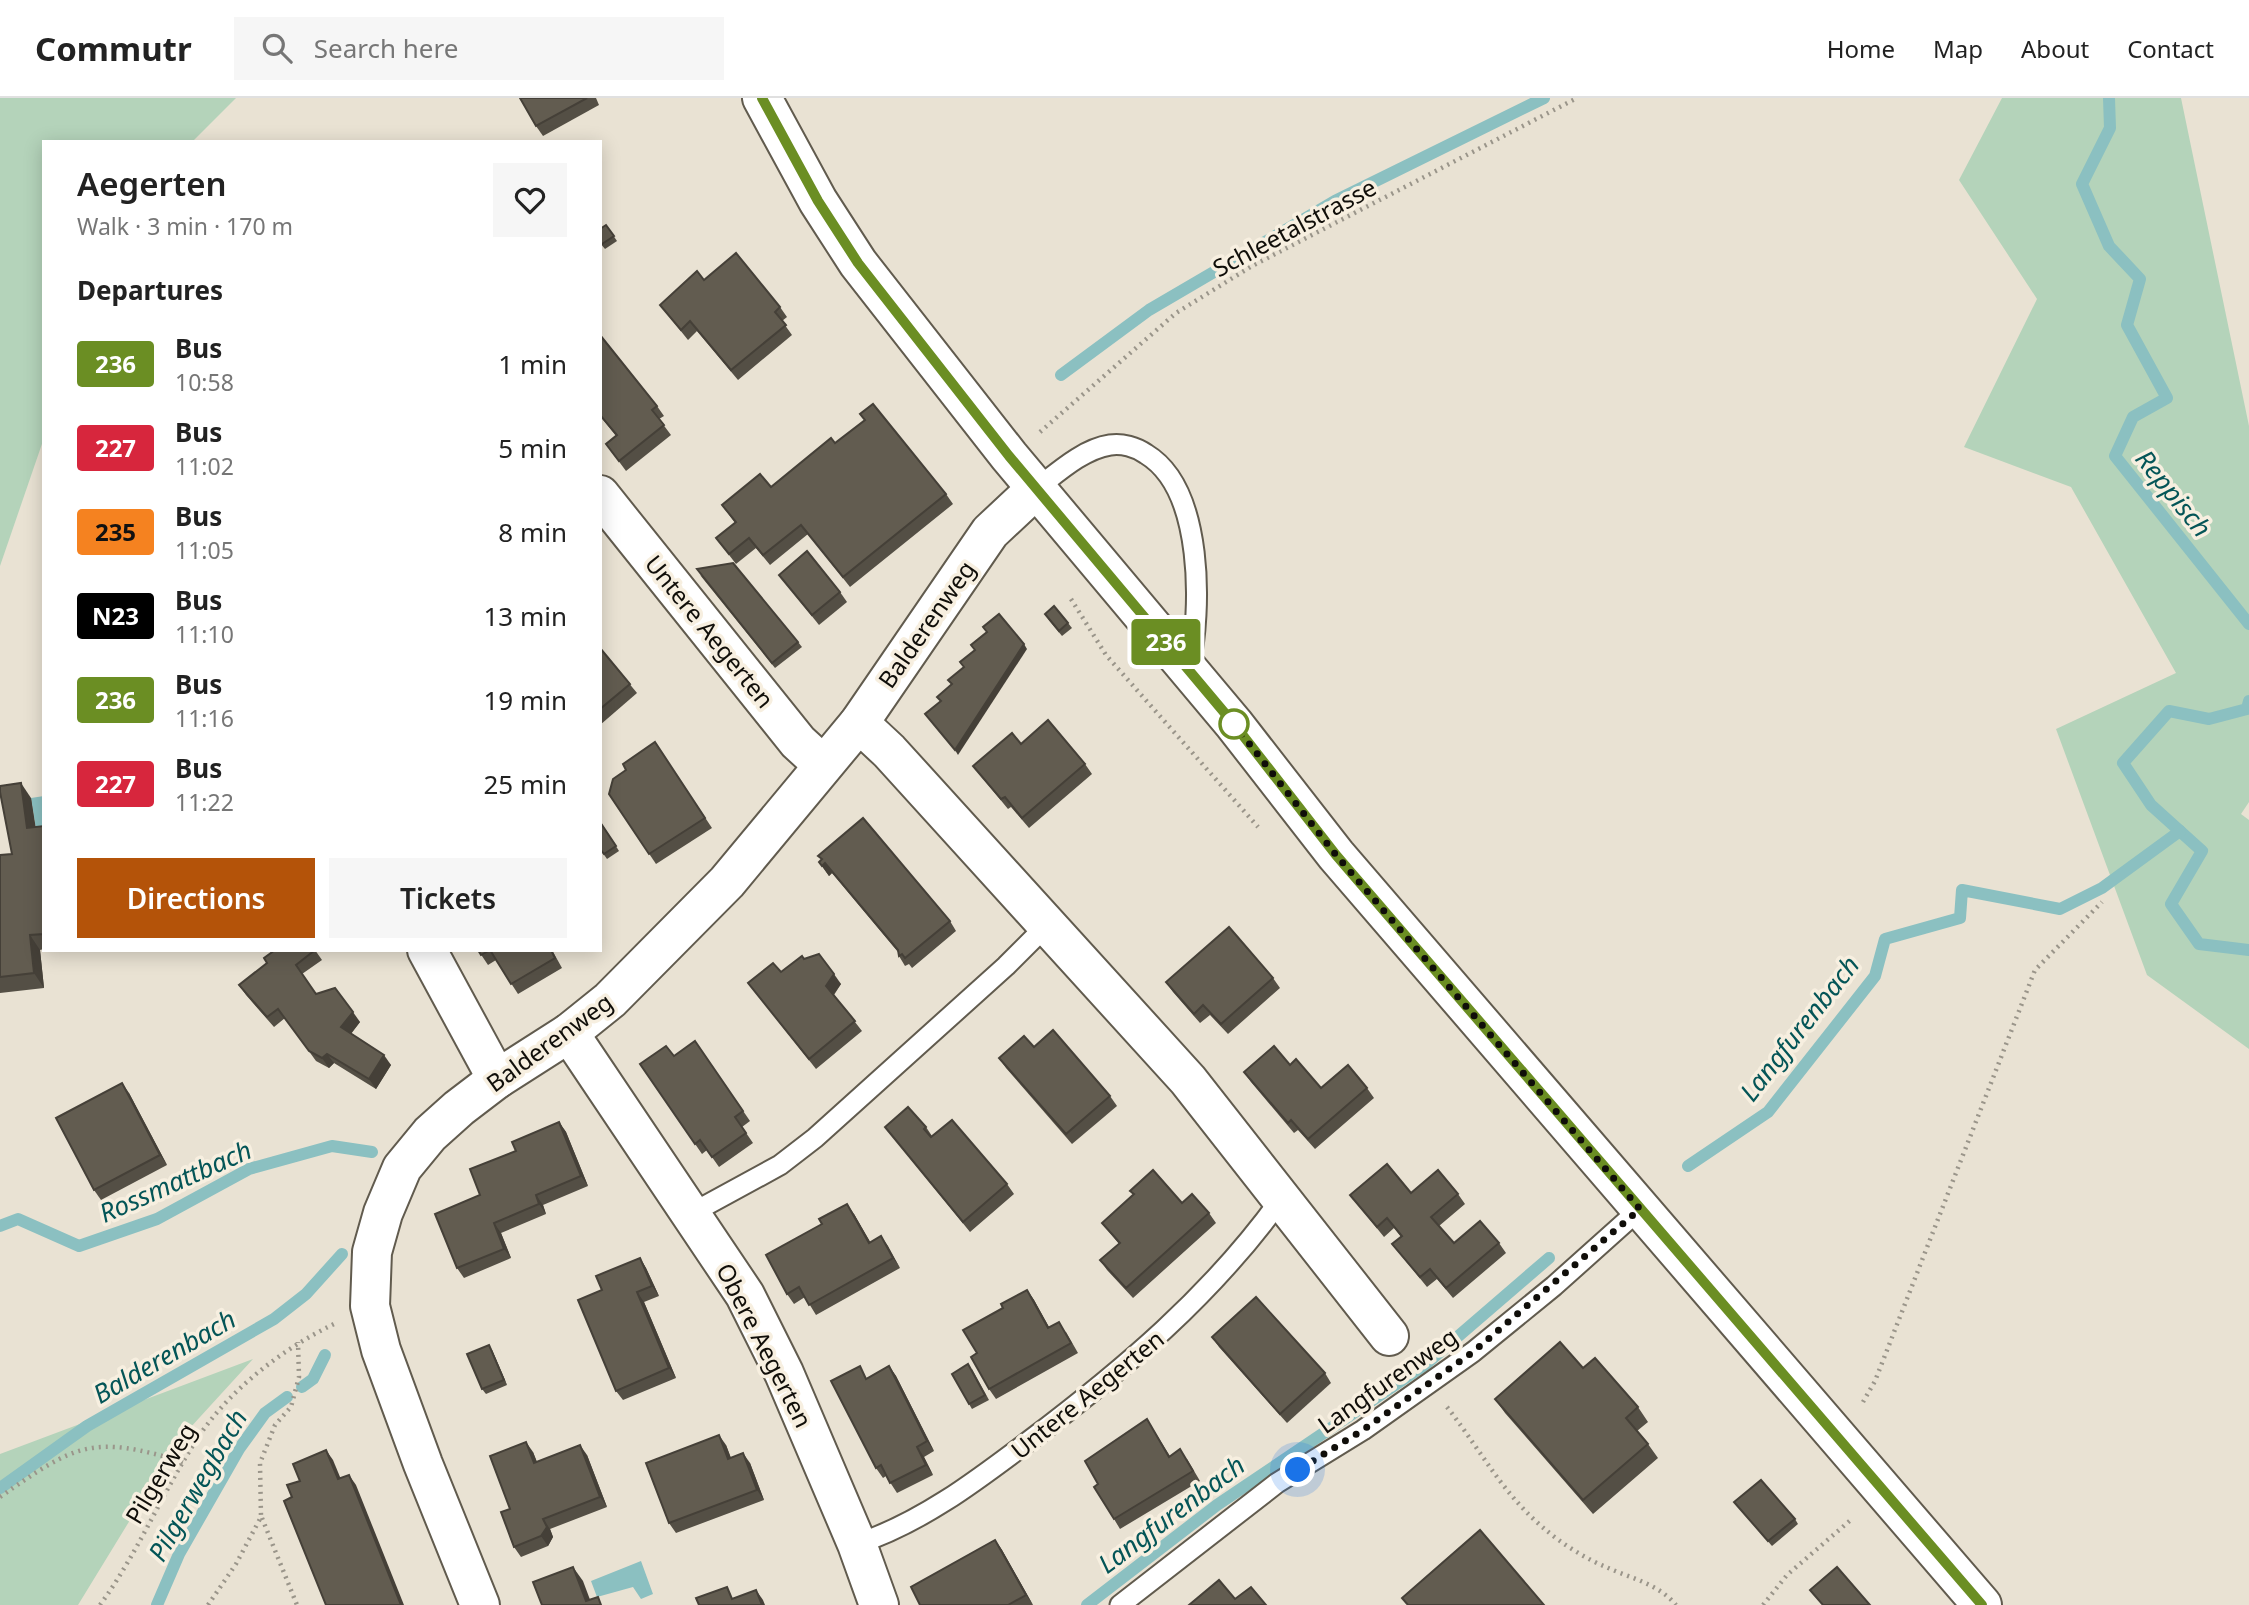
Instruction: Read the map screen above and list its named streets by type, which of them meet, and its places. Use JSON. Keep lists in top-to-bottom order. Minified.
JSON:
{"streets":{"street":["Balderenweg","Untere Aegerten","Obere Aegerten"],"lane":["Langfurenweg"],"path":["Schleetalstrasse","Pilgerweg"]},"crossings":[["Balderenweg","Untere Aegerten"],["Balderenweg","Obere Aegerten"],["Balderenweg","Pilgerweg"],["Untere Aegerten","Obere Aegerten"]],"water":["Reppisch","Langfurenbach","Rossmattbach","Balderenbach","Pilgerwegbach"],"lines":["bus line 236"],"page":{"header":"Commutr","search":"Search here","nav":["Home","Map","About","Contact"],"on_map":"236","heading":[["Aegerten","Walk · 3 min · 170 m"],"Departures"],"list":[{"mark":"236","name":"Bus","note":"10:58","value":"1 min"},{"mark":"227","name":"Bus","note":"11:02","value":"5 min"},{"mark":"235","name":"Bus","note":"11:05","value":"8 min"},{"mark":"N23","name":"Bus","note":"11:10","value":"13 min"},{"mark":"236","name":"Bus","note":"11:16","value":"19 min"},{"mark":"227","name":"Bus","note":"11:22","value":"25 min"}],"buttons":["Directions","Tickets"]}}
